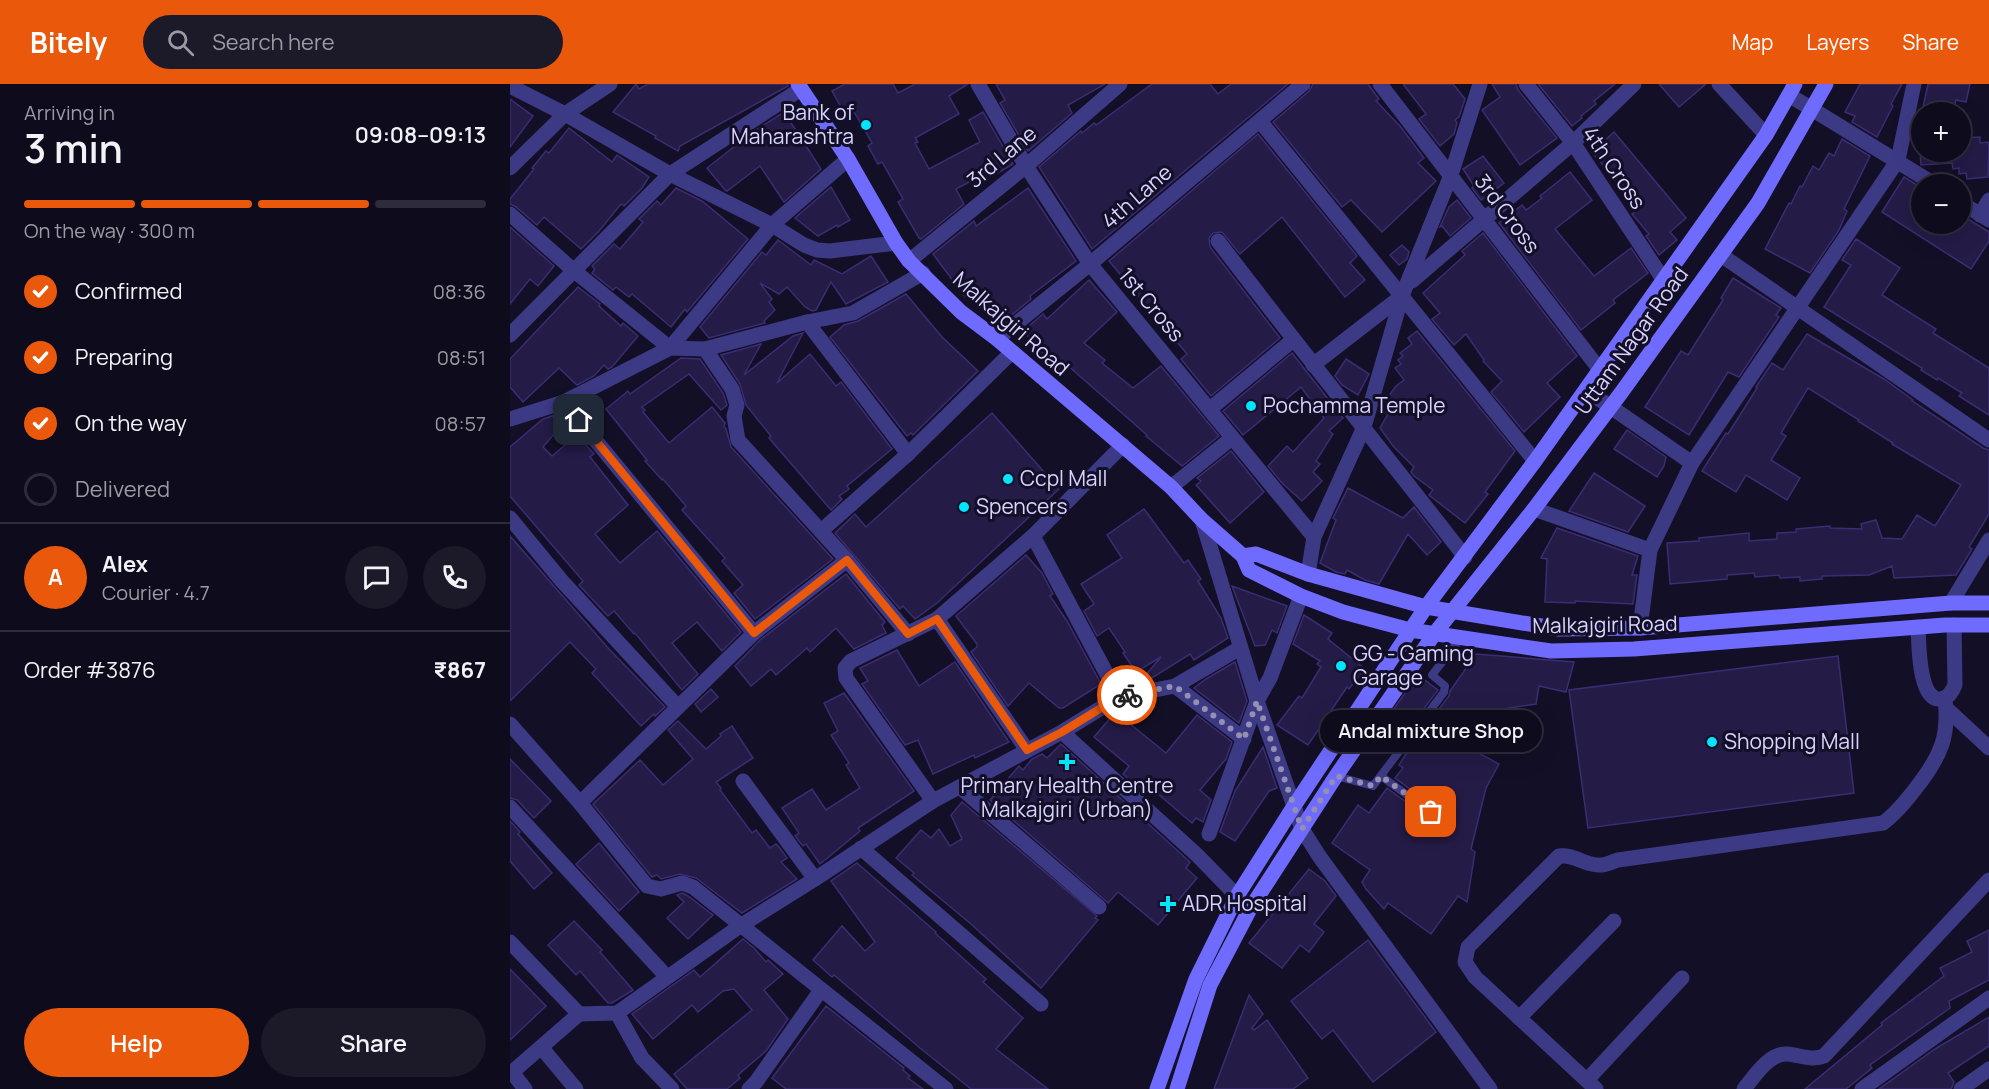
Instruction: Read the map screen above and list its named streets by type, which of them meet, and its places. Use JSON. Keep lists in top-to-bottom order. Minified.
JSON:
{"streets":{"street":["3rd Lane","4th Cross","4th Lane","3rd Cross","1st Cross","Malkajgiri Road","Uttam Nagar Road"]},"crossings":[["3rd Lane","1st Cross"],["3rd Lane","Malkajgiri Road"],["4th Cross","Uttam Nagar Road"],["4th Lane","1st Cross"],["4th Lane","Malkajgiri Road"],["3rd Cross","Uttam Nagar Road"],["Malkajgiri Road","Uttam Nagar Road"]],"places":{"other":["Bank of Maharashtra","Pochamma Temple","Ccpl Mall","Spencers","GG - Gaming Garage","Shopping Mall","Andal mixture Shop"],"health":["Primary Health Centre Malkajgiri (Urban)","ADR Hospital"]},"page":{"header":"Bitely","search":"Search here","nav":["Map","Layers","Share"],"heading":["3 min","Arriving in","09:08–09:13"],"panel":["Alex","Courier · 4.7","Order #3876","₹867"],"map_buttons":["+","−"],"bar":"On the way · 300 m","list":[["Confirmed","08:36"],["Preparing","08:51"],["On the way","08:57"],"Delivered"],"round":"A","bubble":"Andal mixture Shop","buttons":["Help","Share"]}}
